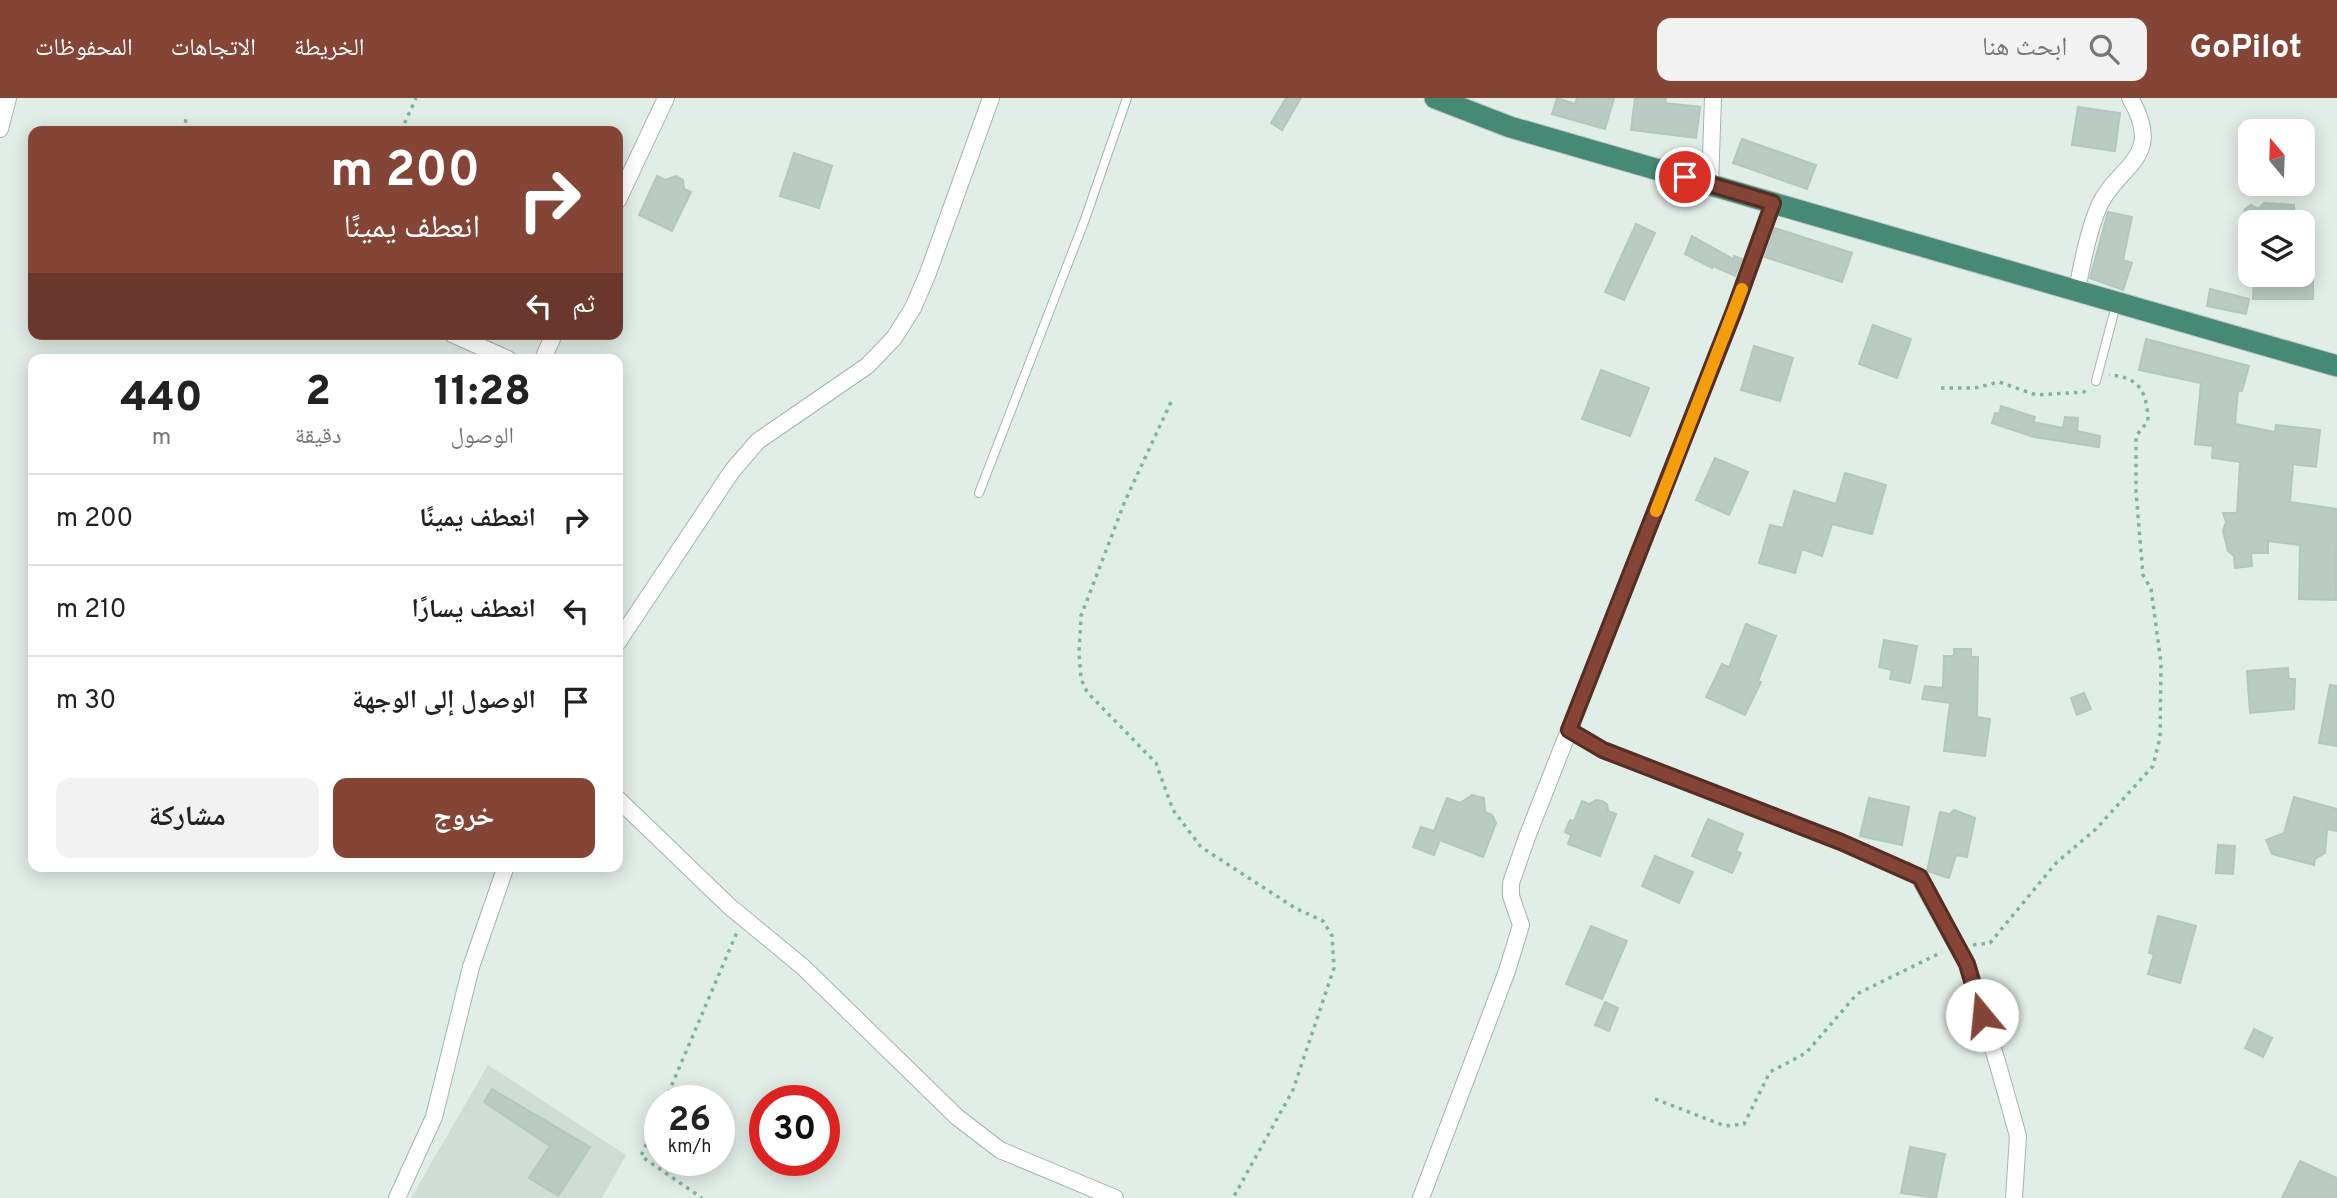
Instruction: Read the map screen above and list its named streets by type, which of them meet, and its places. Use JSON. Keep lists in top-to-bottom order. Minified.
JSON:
{"north":"top","page":{"header":"GoPilot","search":"ابحث هنا","nav":["الخريطة","الاتجاهات","المحفوظات"],"turn":["200 m","انعطف يمينًا"],"then":"ثم","eta":["11:28","الوصول","2","دقيقة","440","m"],"list":[{"name":"انعطف يمينًا","value":"200 m"},{"name":"انعطف يسارًا","value":"210 m"},{"name":"الوصول إلى الوجهة","value":"30 m"}],"buttons":["خروج","مشاركة"],"speed":"26 km/h","limit":"30"}}
